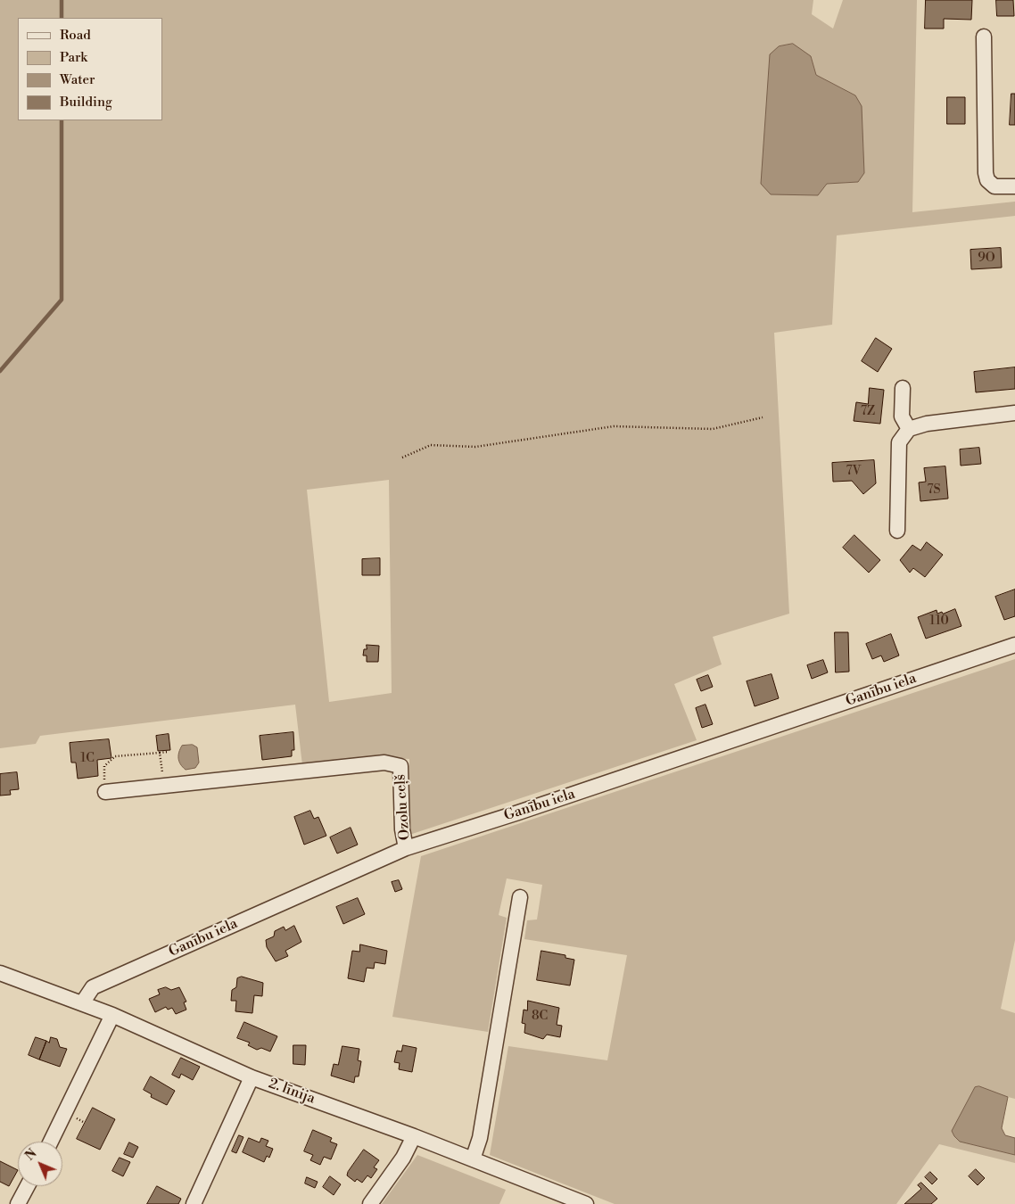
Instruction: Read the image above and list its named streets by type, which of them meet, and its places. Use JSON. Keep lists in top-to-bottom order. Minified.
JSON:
{"streets":{"street":["Ganību iela","Ozolu ceļš","2. līnija"]},"crossings":[["Ganību iela","Ozolu ceļš"],["Ganību iela","2. līnija"]],"house_numbers":["9O","7Z","7V","7S","110","1C","8C"],"legend":["Road","Park","Water","Building"],"north":"top left"}
